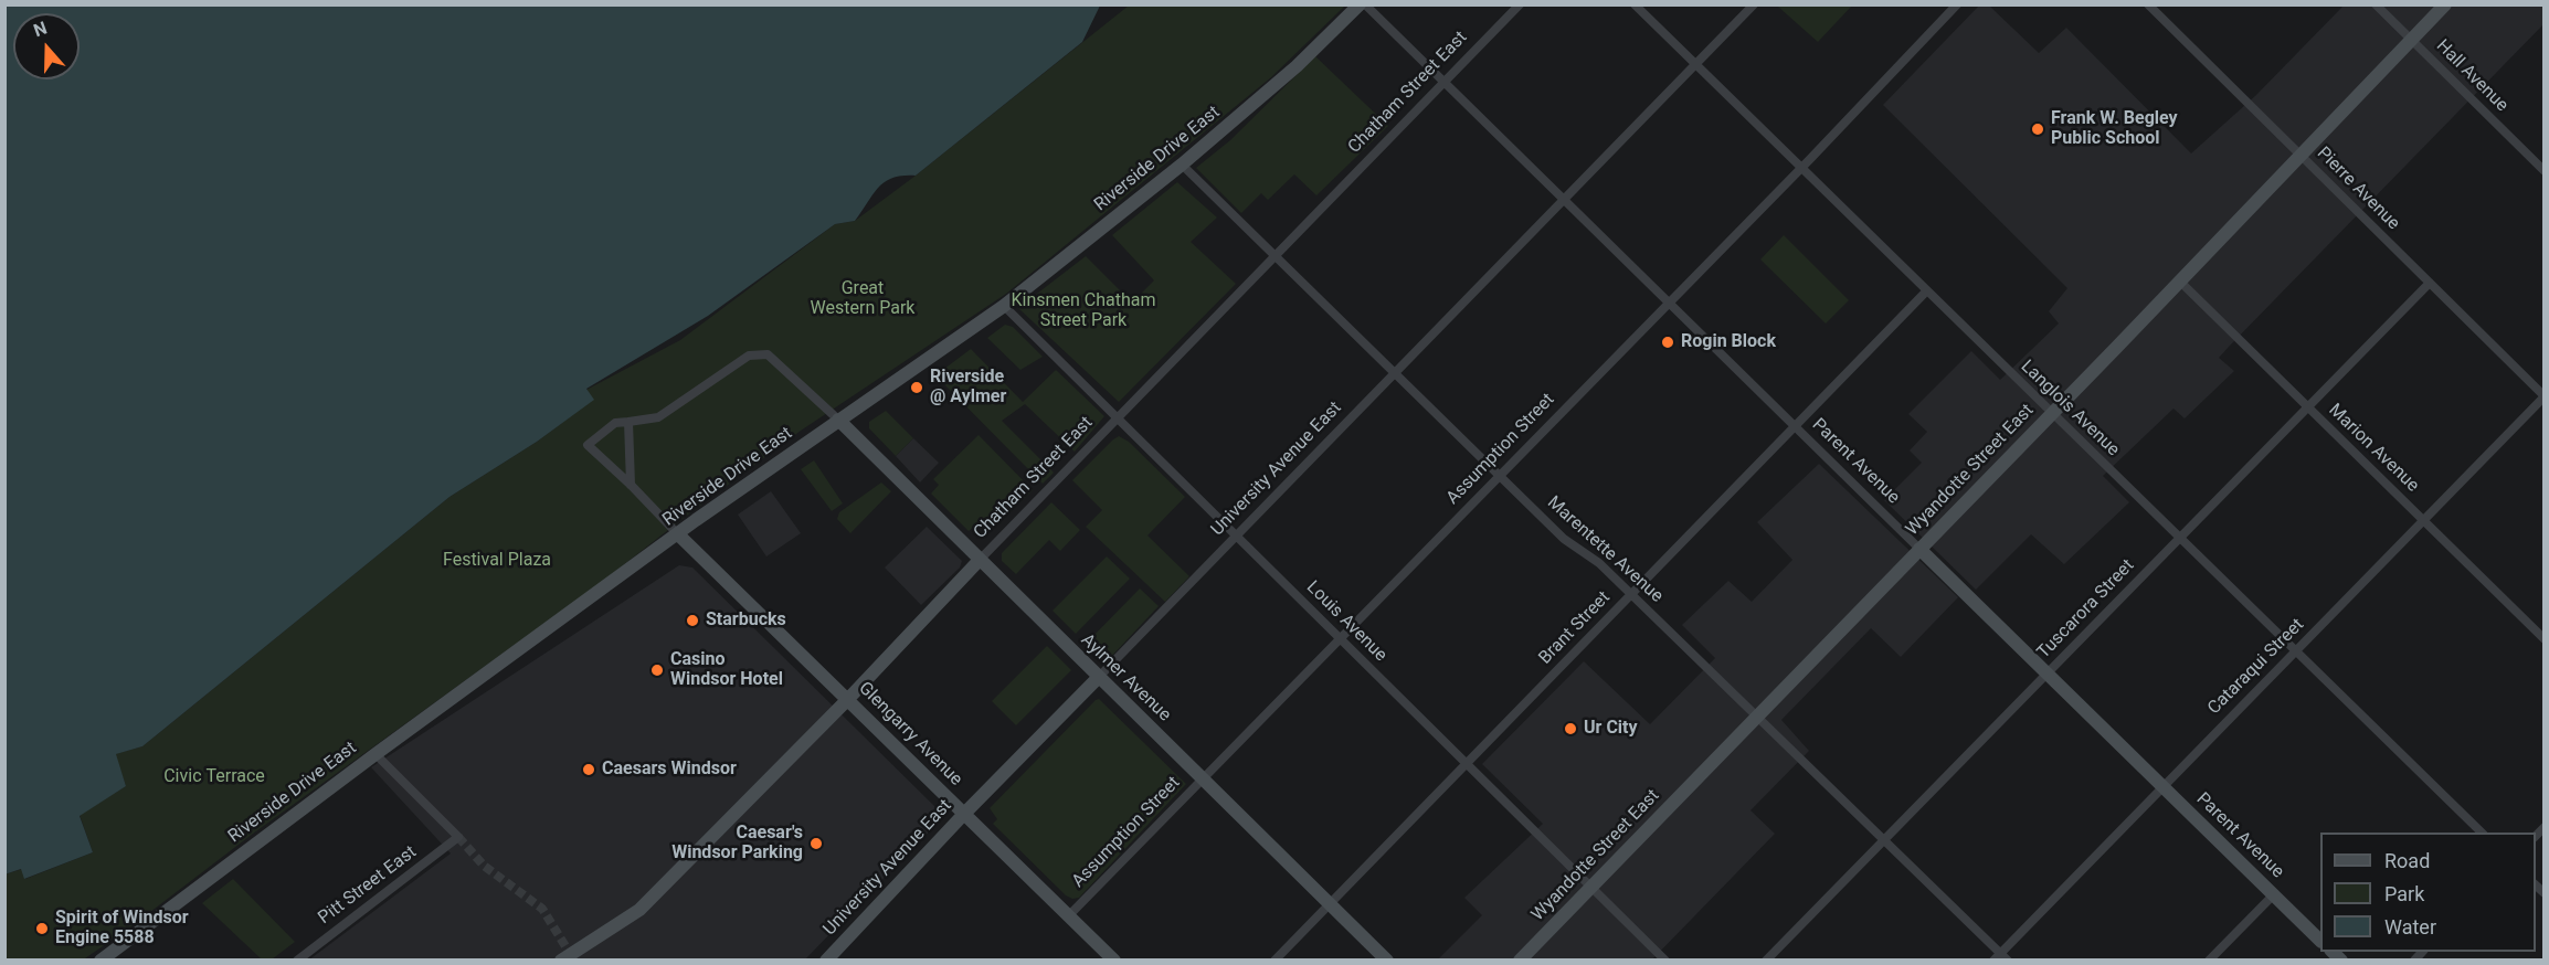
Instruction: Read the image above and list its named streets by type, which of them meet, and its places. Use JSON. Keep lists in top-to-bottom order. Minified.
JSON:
{"streets":{"main road":["Chatham Street East","Riverside Drive East","Parent Avenue","University Avenue East","Wyandotte Street East","Aylmer Avenue","Glengarry Avenue"],"street":["Hall Avenue","Pierre Avenue","Langlois Avenue","Marion Avenue","Assumption Street","Marentette Avenue","Tuscarora Street","Louis Avenue","Brant Street","Cataraqui Street","Pitt Street East"]},"crossings":[["Hall Avenue","Wyandotte Street East"],["Chatham Street East","Parent Avenue"],["Chatham Street East","Marentette Avenue"],["Chatham Street East","Louis Avenue"],["Chatham Street East","Aylmer Avenue"],["Chatham Street East","Glengarry Avenue"],["Riverside Drive East","Marentette Avenue"],["Riverside Drive East","Louis Avenue"],["Riverside Drive East","Aylmer Avenue"],["Riverside Drive East","Glengarry Avenue"],["Riverside Drive East","Pitt Street East"],["Pierre Avenue","Wyandotte Street East"],["Pierre Avenue","Tuscarora Street"],["Pierre Avenue","Cataraqui Street"],["Langlois Avenue","Assumption Street"],["Langlois Avenue","University Avenue East"],["Langlois Avenue","Wyandotte Street East"],["Langlois Avenue","Tuscarora Street"],["Langlois Avenue","Brant Street"],["Langlois Avenue","Cataraqui Street"],["Marion Avenue","Wyandotte Street East"],["Marion Avenue","Tuscarora Street"],["Marion Avenue","Cataraqui Street"],["Assumption Street","Parent Avenue"],["Assumption Street","Marentette Avenue"],["Assumption Street","Louis Avenue"],["Assumption Street","Aylmer Avenue"],["Assumption Street","Glengarry Avenue"],["Parent Avenue","University Avenue East"],["Parent Avenue","Wyandotte Street East"],["Parent Avenue","Tuscarora Street"],["Parent Avenue","Brant Street"],["Parent Avenue","Cataraqui Street"],["University Avenue East","Marentette Avenue"],["University Avenue East","Louis Avenue"],["University Avenue East","Aylmer Avenue"],["University Avenue East","Glengarry Avenue"],["Wyandotte Street East","Marentette Avenue"],["Wyandotte Street East","Louis Avenue"],["Marentette Avenue","Tuscarora Street"],["Marentette Avenue","Brant Street"],["Marentette Avenue","Cataraqui Street"],["Louis Avenue","Brant Street"],["Brant Street","Aylmer Avenue"]],"parks":["Great Western Park","Kinsmen Chatham Street Park","Festival Plaza","Civic Terrace"],"places":["Frank W. Begley Public School","Rogin Block","Riverside @ Aylmer","Starbucks","Casino Windsor Hotel","Ur City","Caesars Windsor","Caesar's Windsor Parking","Spirit of Windsor Engine 5588"],"legend":["Road","Park","Water"],"north":"top"}
